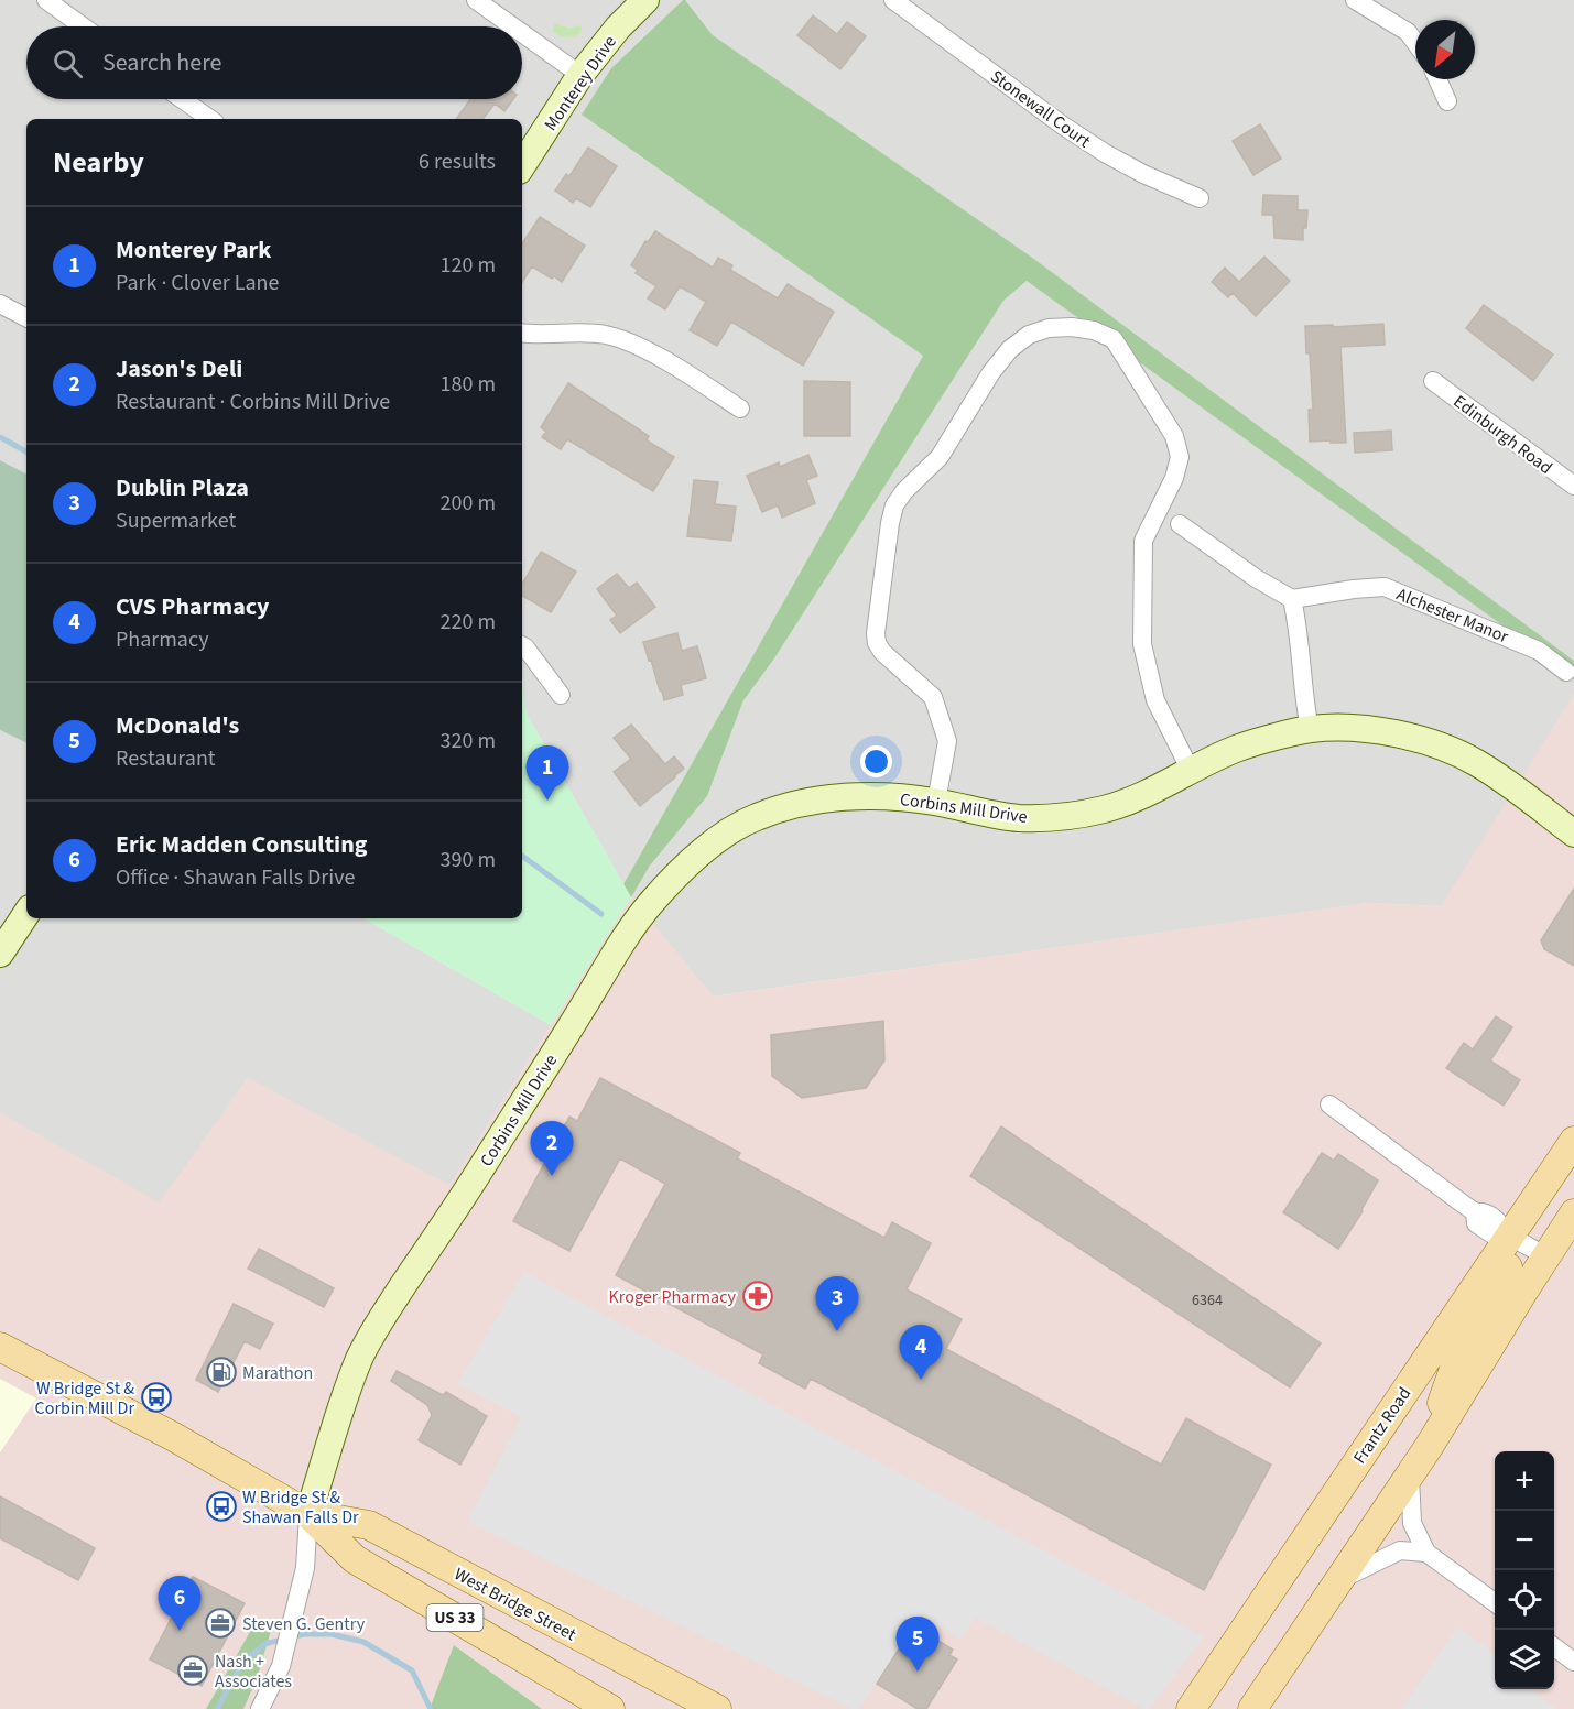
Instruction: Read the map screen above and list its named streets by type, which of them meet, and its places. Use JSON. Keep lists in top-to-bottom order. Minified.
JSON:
{"streets":{"main road":["Frantz Road","West Bridge Street","US 33"],"street":["Monterey Drive","Stonewall Court","Edinburgh Road","Alchester Manor","Corbins Mill Drive"]},"crossings":[["Corbins Mill Drive","West Bridge Street"]],"places":{"pharmacy":["Kroger Pharmacy"],"fuel station":["Marathon"],"bus stop":["W Bridge St & Corbin Mill Dr","W Bridge St & Shawan Falls Dr"],"office":["Steven G. Gentry","Nash + Associates"]},"house_numbers":["6364"],"north":"bottom left","page":{"search":"Search here","heading":["Nearby","6 results"],"list":[{"mark":"1","name":"Monterey Park","note":"Park · Clover Lane","value":"120 m"},{"mark":"2","name":"Jason's Deli","note":"Restaurant · Corbins Mill Drive","value":"180 m"},{"mark":"3","name":"Dublin Plaza","note":"Supermarket","value":"200 m"},{"mark":"4","name":"CVS Pharmacy","note":"Pharmacy","value":"220 m"},{"mark":"5","name":"McDonald's","note":"Restaurant","value":"320 m"},{"mark":"6","name":"Eric Madden Consulting","note":"Office · Shawan Falls Drive","value":"390 m"}],"pins":["1","2","3","4","6","5"],"map_buttons":["+","−"]}}
